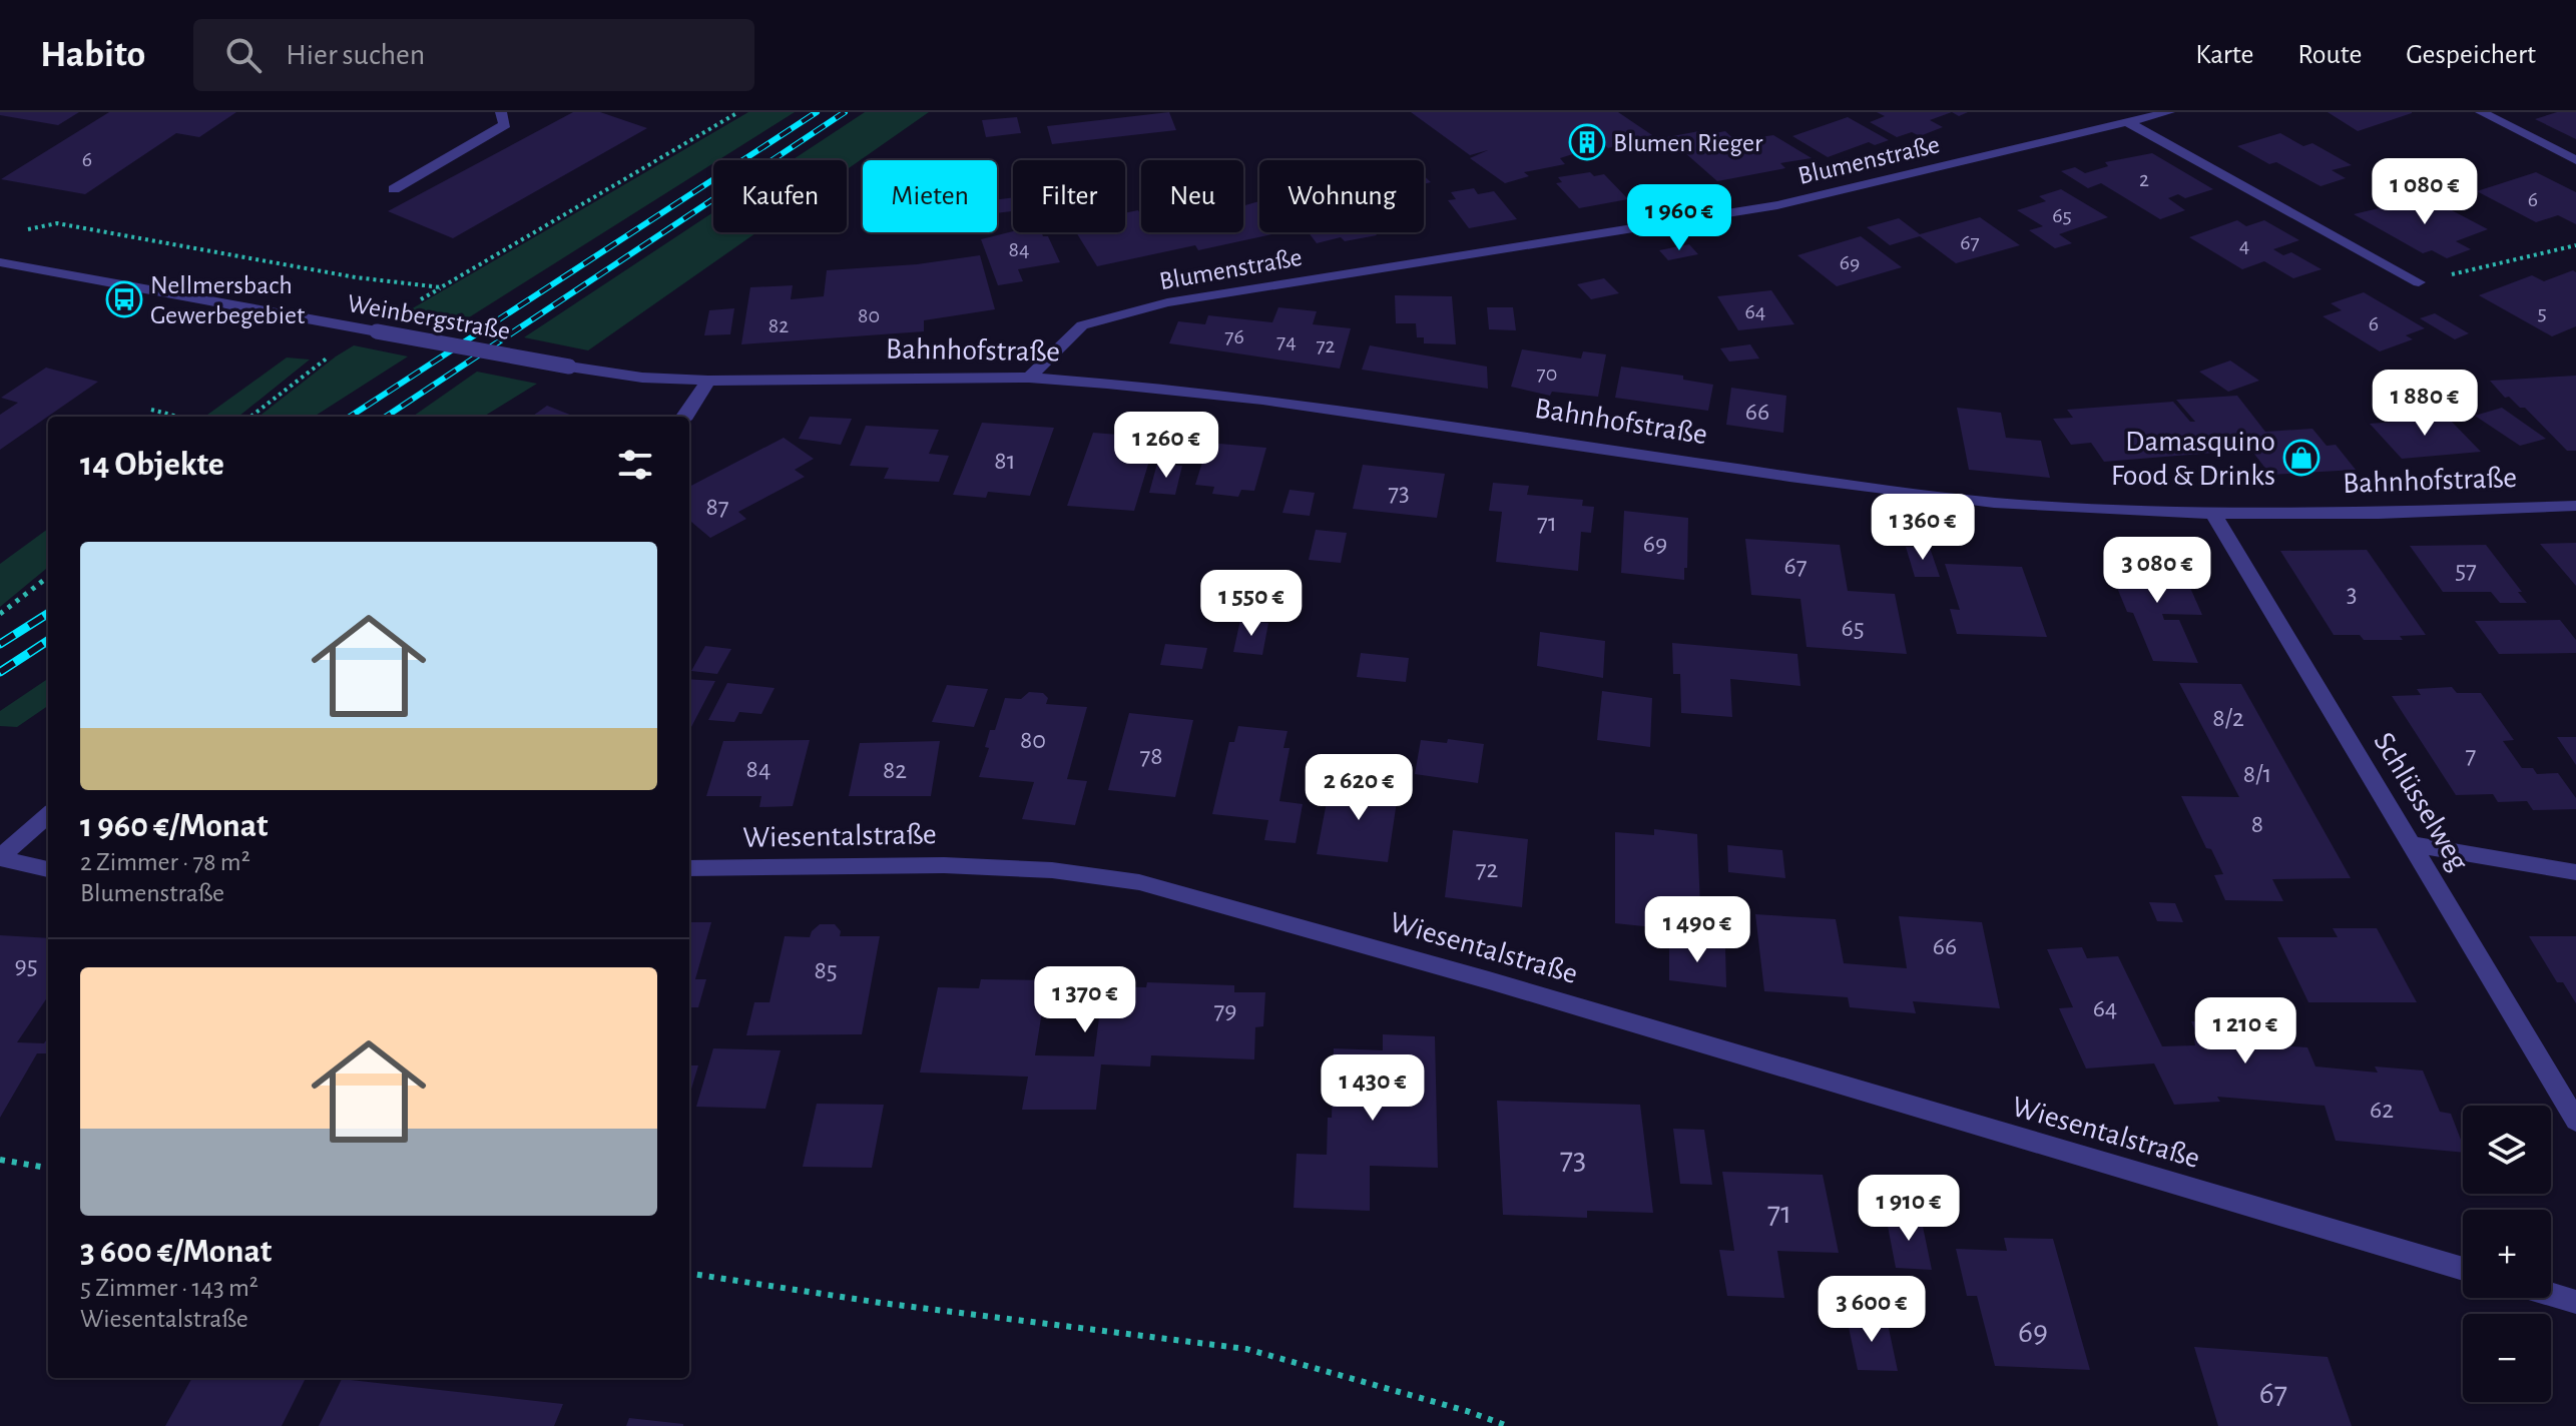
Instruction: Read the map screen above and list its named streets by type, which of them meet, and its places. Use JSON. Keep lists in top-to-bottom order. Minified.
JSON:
{"streets":{"street":["Blumenstraße","Weinbergstraße","Bahnhofstraße","Schlüsselweg","Wiesentalstraße"]},"crossings":[["Blumenstraße","Bahnhofstraße"],["Weinbergstraße","Bahnhofstraße"],["Bahnhofstraße","Schlüsselweg"]],"places":{"building":["Blumen Rieger"],"bus stop":["Nellmersbach Gewerbegebiet"],"shop":["Damasquino Food & Drinks"]},"house_numbers":["6","2","6","65","67","4","84","69","64","5","80","6","82","76","74","72","70","66","81","73","87","71","69","67","57","3","65","8/2","80","7","78","84","82","8/1","8","72","66","95","85","64","79","62","73","71","69","67"],"page":{"header":"Habito","search":"Hier suchen","nav":["Karte","Route","Gespeichert"],"price":["1 080 €","1 960 €","1 880 €","1 260 €","1 360 €","3 080 €","1 550 €","2 620 €","1 490 €","1 370 €","1 210 €","1 430 €","1 910 €","3 600 €"],"chip":["Kaufen","Mieten","Filter","Neu","Wohnung"],"heading":"14 Objekte","list":[{"name":"1 960 €/Monat","note":"2 Zimmer · 78 m² · Blumenstraße"},{"name":"3 600 €/Monat","note":"5 Zimmer · 143 m² · Wiesentalstraße"}],"map_buttons":["+","−"]}}
